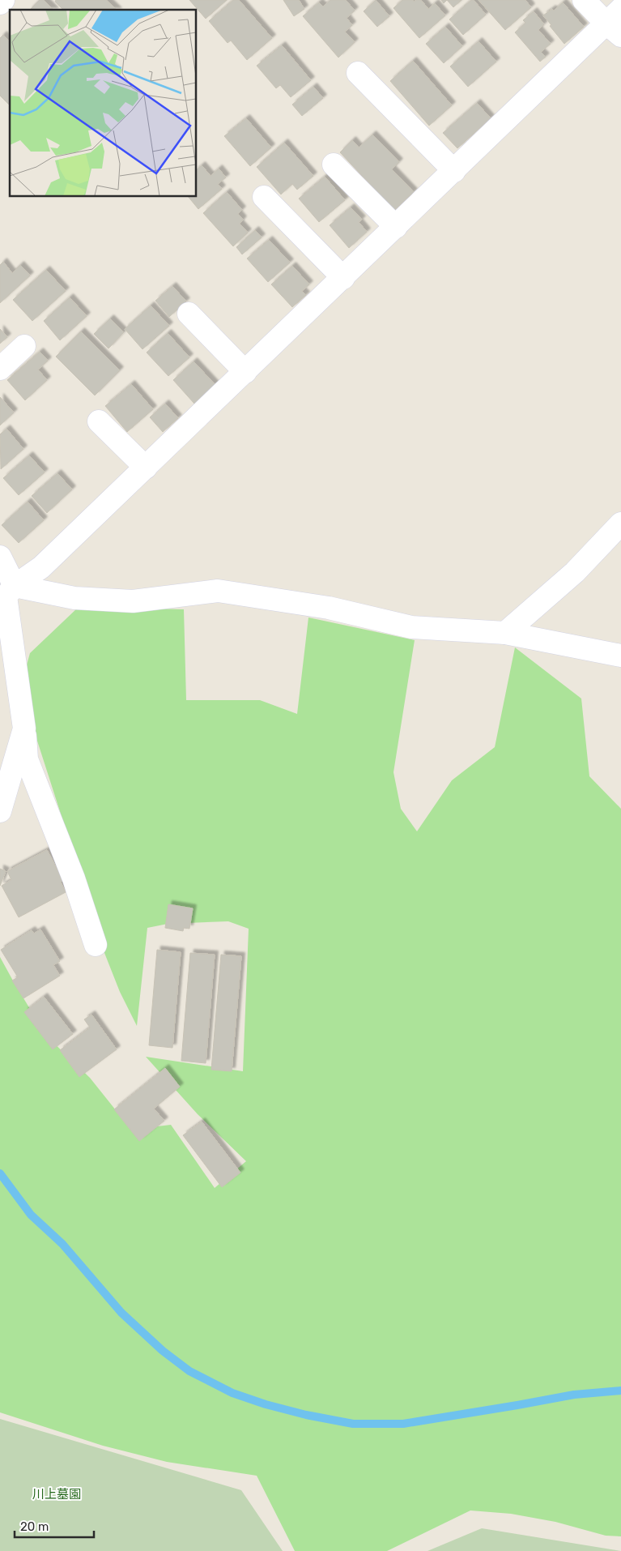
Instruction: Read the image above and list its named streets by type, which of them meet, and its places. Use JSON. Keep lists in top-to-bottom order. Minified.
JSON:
{"parks":["川上墓園"],"scale_bar":"20 m"}
